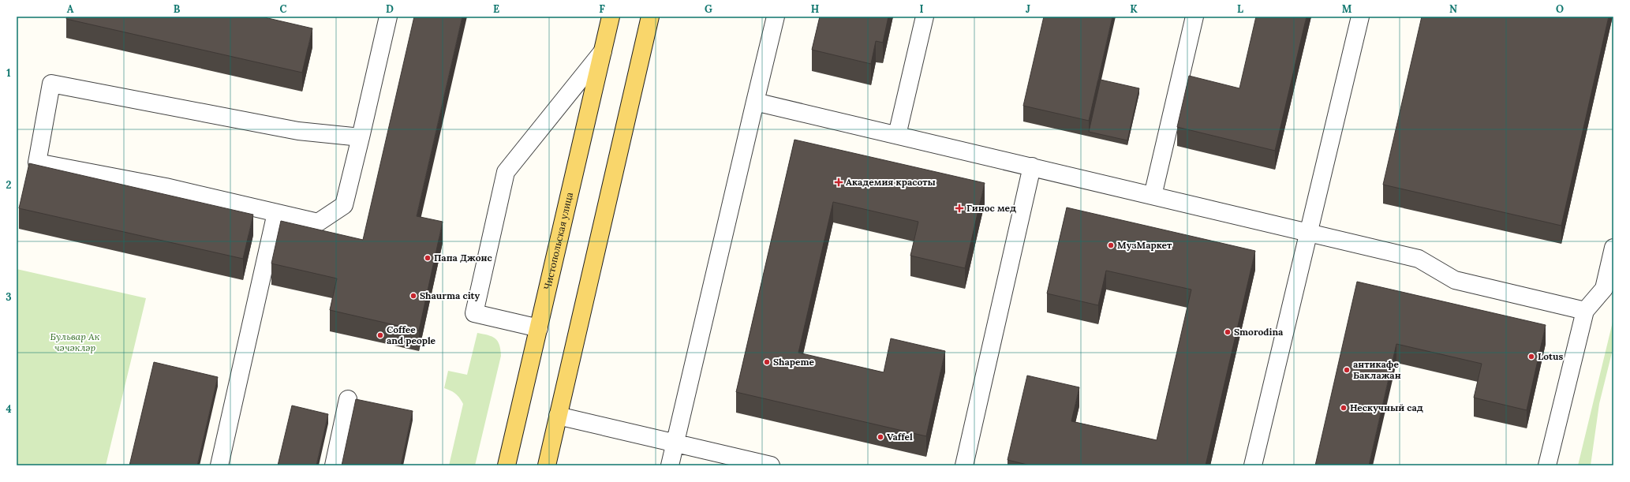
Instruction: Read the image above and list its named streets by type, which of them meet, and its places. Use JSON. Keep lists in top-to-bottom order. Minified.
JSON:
{"streets":{"main road":["Чистопольская улица"]},"parks":["Бульвар Ак чәчәкләр"],"places":{"health":["Академия красоты","Гинос мед"],"other":["МузМаркет","Папа Джонс","Shaurma city","Smorodina","Coffee and people","Lotus","Shapeme","антикафе Баклажан","Нескучный сад","Vaffel"]},"grid":{"columns":["A","B","C","D","E","F","G","H","I","J","K","L","M","N","O"],"rows":["1","2","3","4"]}}
